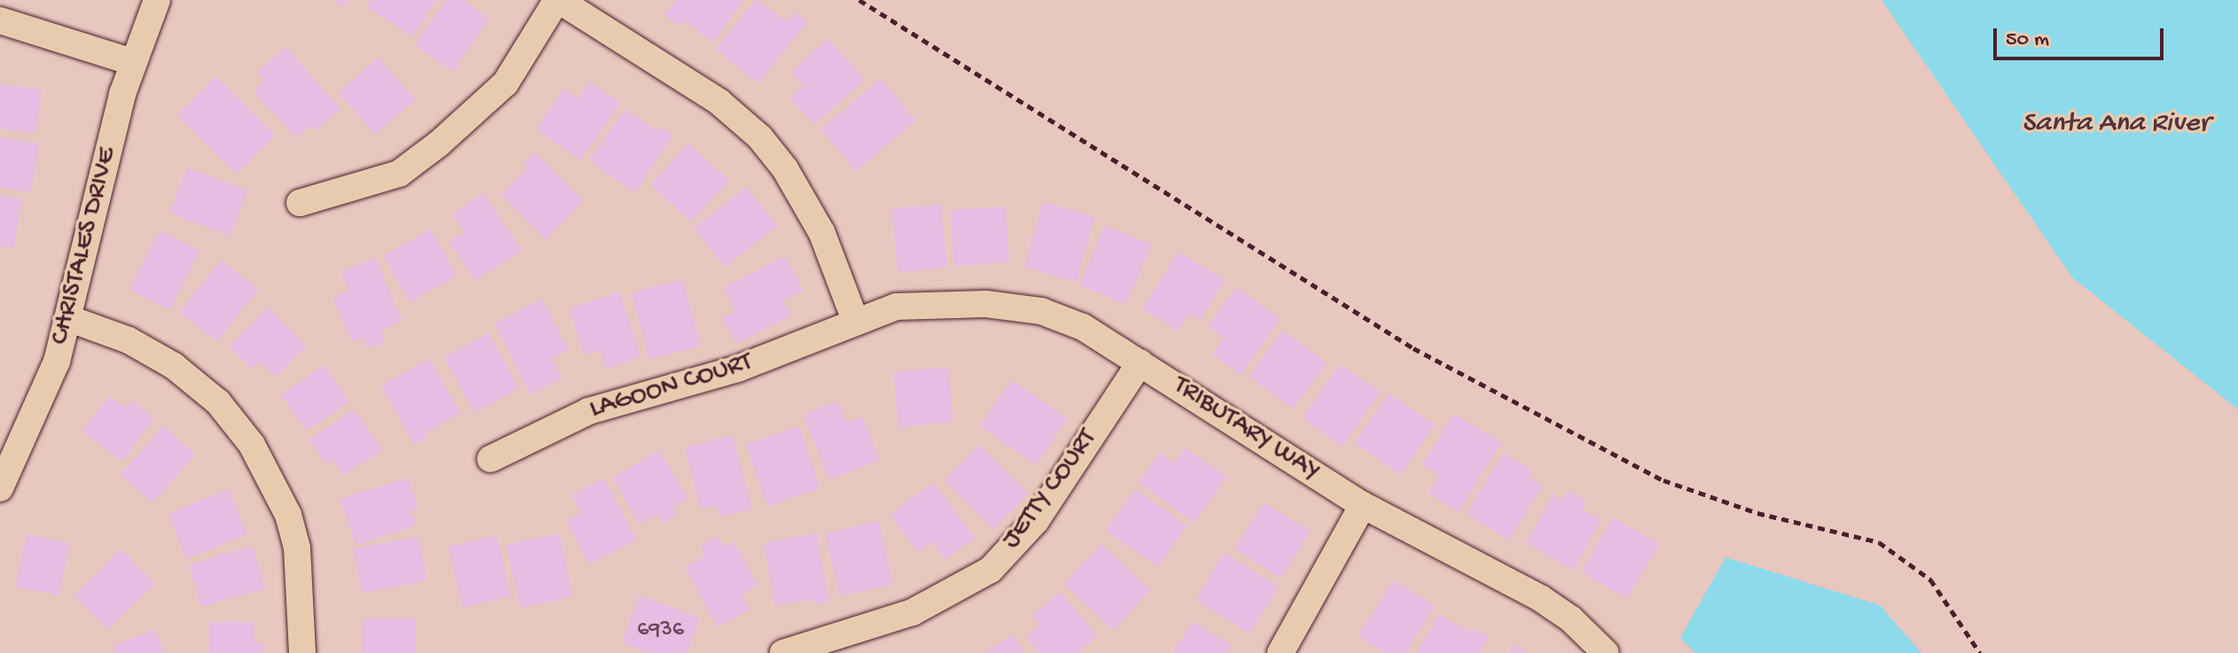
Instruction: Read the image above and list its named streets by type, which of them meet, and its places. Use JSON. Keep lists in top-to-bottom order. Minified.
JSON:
{"streets":{"street":["CHRISTALES DRIVE","LAGOON COURT","TRIBUTARY WAY","JETTY COURT"]},"crossings":[["LAGOON COURT","TRIBUTARY WAY"],["TRIBUTARY WAY","JETTY COURT"]],"water":["Santa Ana River"],"house_numbers":["6936"],"scale_bar":"50 m"}
